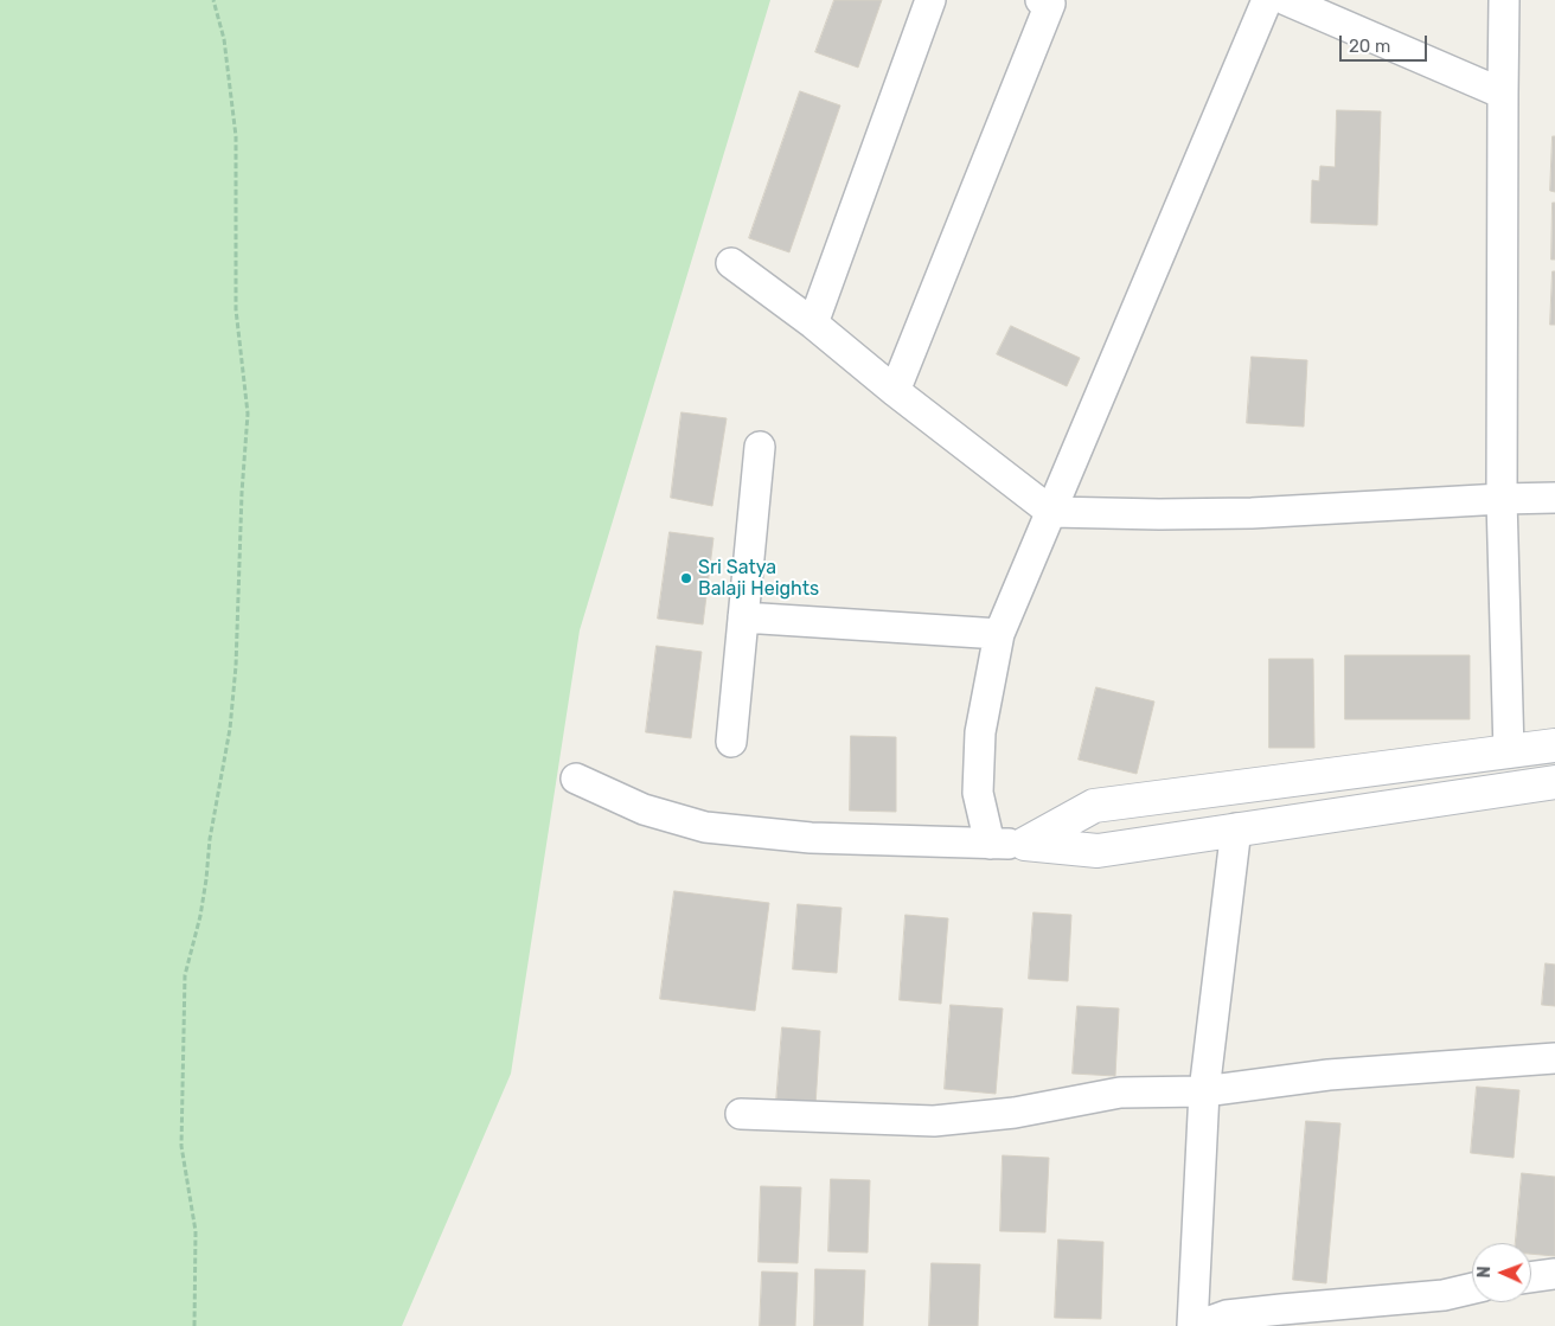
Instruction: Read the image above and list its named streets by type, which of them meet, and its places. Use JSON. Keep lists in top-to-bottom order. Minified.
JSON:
{"places":["Sri Satya Balaji Heights"],"scale_bar":"20 m","north":"left"}
